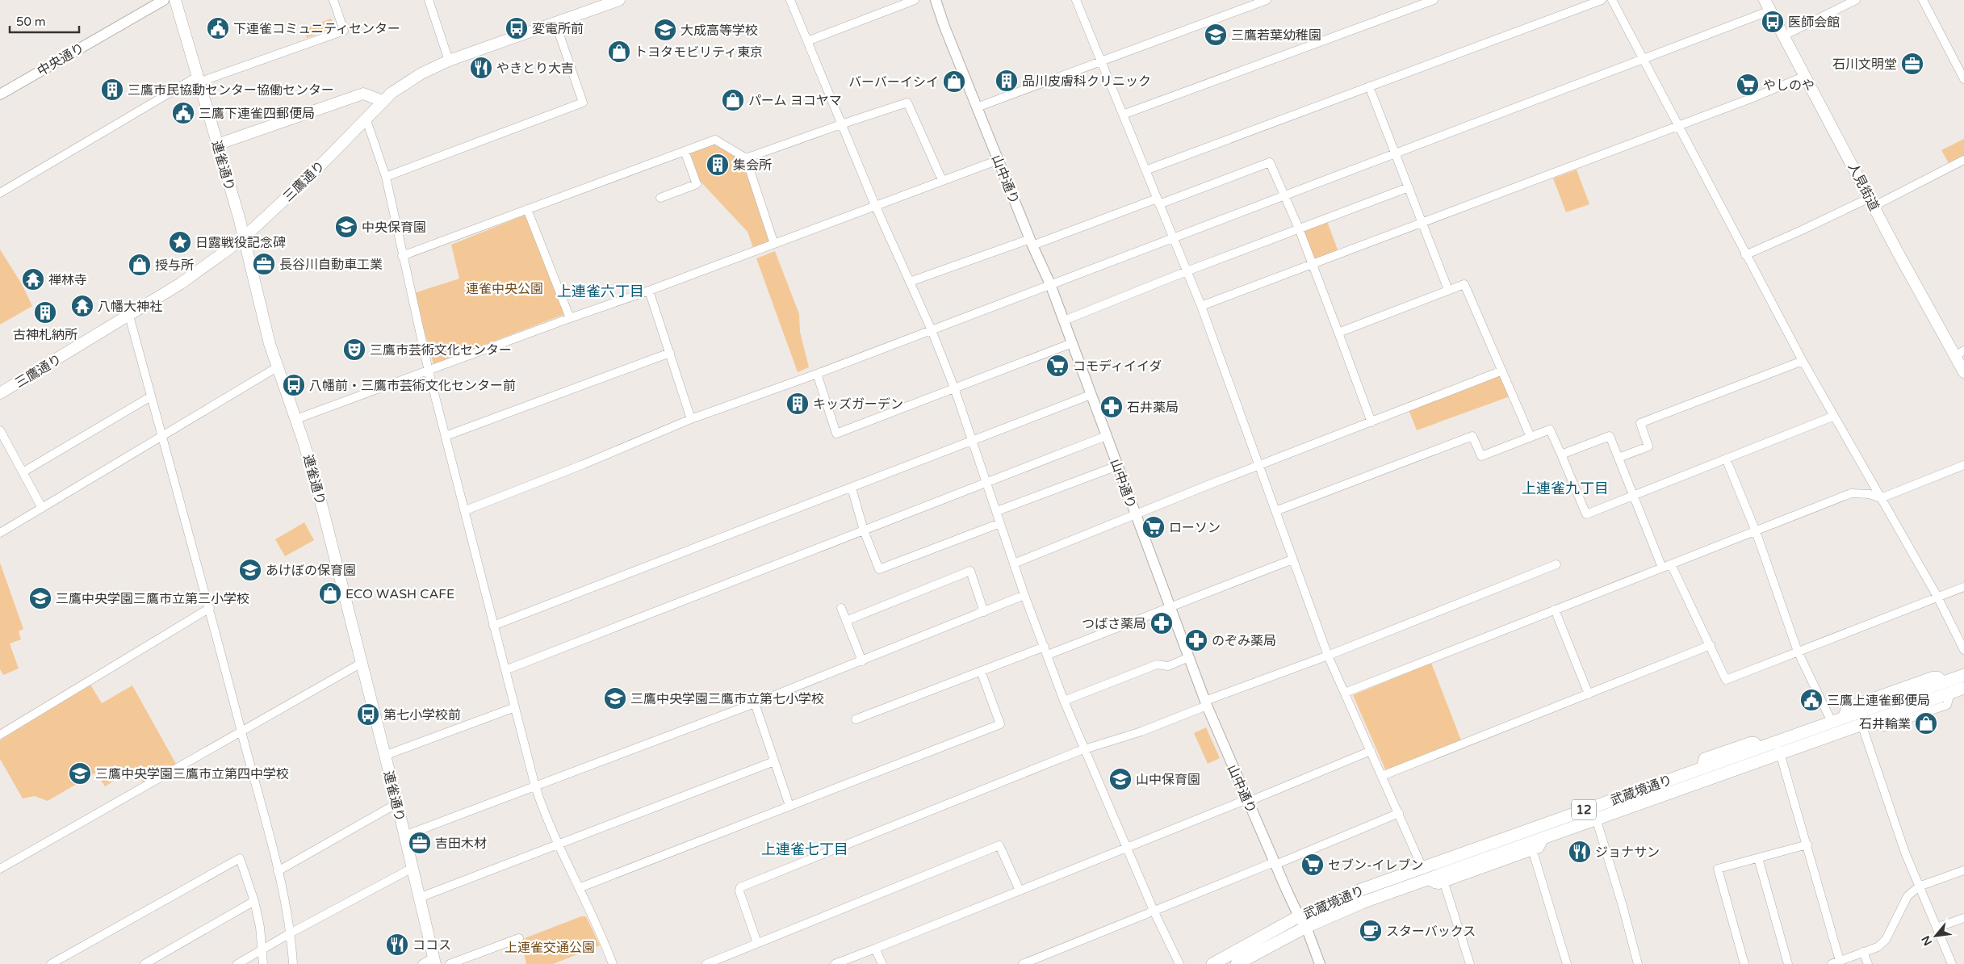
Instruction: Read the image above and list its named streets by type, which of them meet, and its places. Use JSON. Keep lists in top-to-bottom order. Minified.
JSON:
{"streets":{"main road":["連雀通り","三鷹通り","人見街道","武蔵境通り","12"],"street":["中央通り","山中通り"]},"crossings":[["連雀通り","三鷹通り"],["山中通り","武蔵境通り"]],"districts":["上連雀六丁目","上連雀九丁目","上連雀七丁目"],"parks":["連雀中央公園","上連雀交通公園"],"places":{"bus stop":["医師会館","変電所前","八幡前・三鷹市芸術文化センター前","第七小学校前"],"public building":["下連雀コミュニティセンター","三鷹下連雀四郵便局","三鷹上連雀郵便局"],"school or university":["大成高等学校","三鷹若葉幼稚園","中央保育園","あけぼの保育園","三鷹中央学園三鷹市立第三小学校","三鷹中央学園三鷹市立第七小学校","三鷹中央学園三鷹市立第四中学校","山中保育園"],"shop":["トヨタモビリティ東京","バーバーイシイ","パーム ヨコヤマ","授与所","ECO WASH CAFE","石井輪業"],"office":["石川文明堂","長谷川自動車工業","吉田木材"],"restaurant":["やきとり大吉","ジョナサン","ココス"],"building":["品川皮膚科クリニック","三鷹市民協動センター協働センター","集会所","古神札納所","キッズガーデン"],"supermarket":["やしのや","コモディイイダ","ローソン","セブン-イレブン"],"place":["日露戦役記念碑"],"temple":["禅林寺","八幡大神社"],"theatre":["三鷹市芸術文化センター"],"pharmacy":["石井薬局","つばさ薬局","のぞみ薬局"],"cafe":["スターバックス"]},"scale_bar":"50 m","north":"bottom left"}
